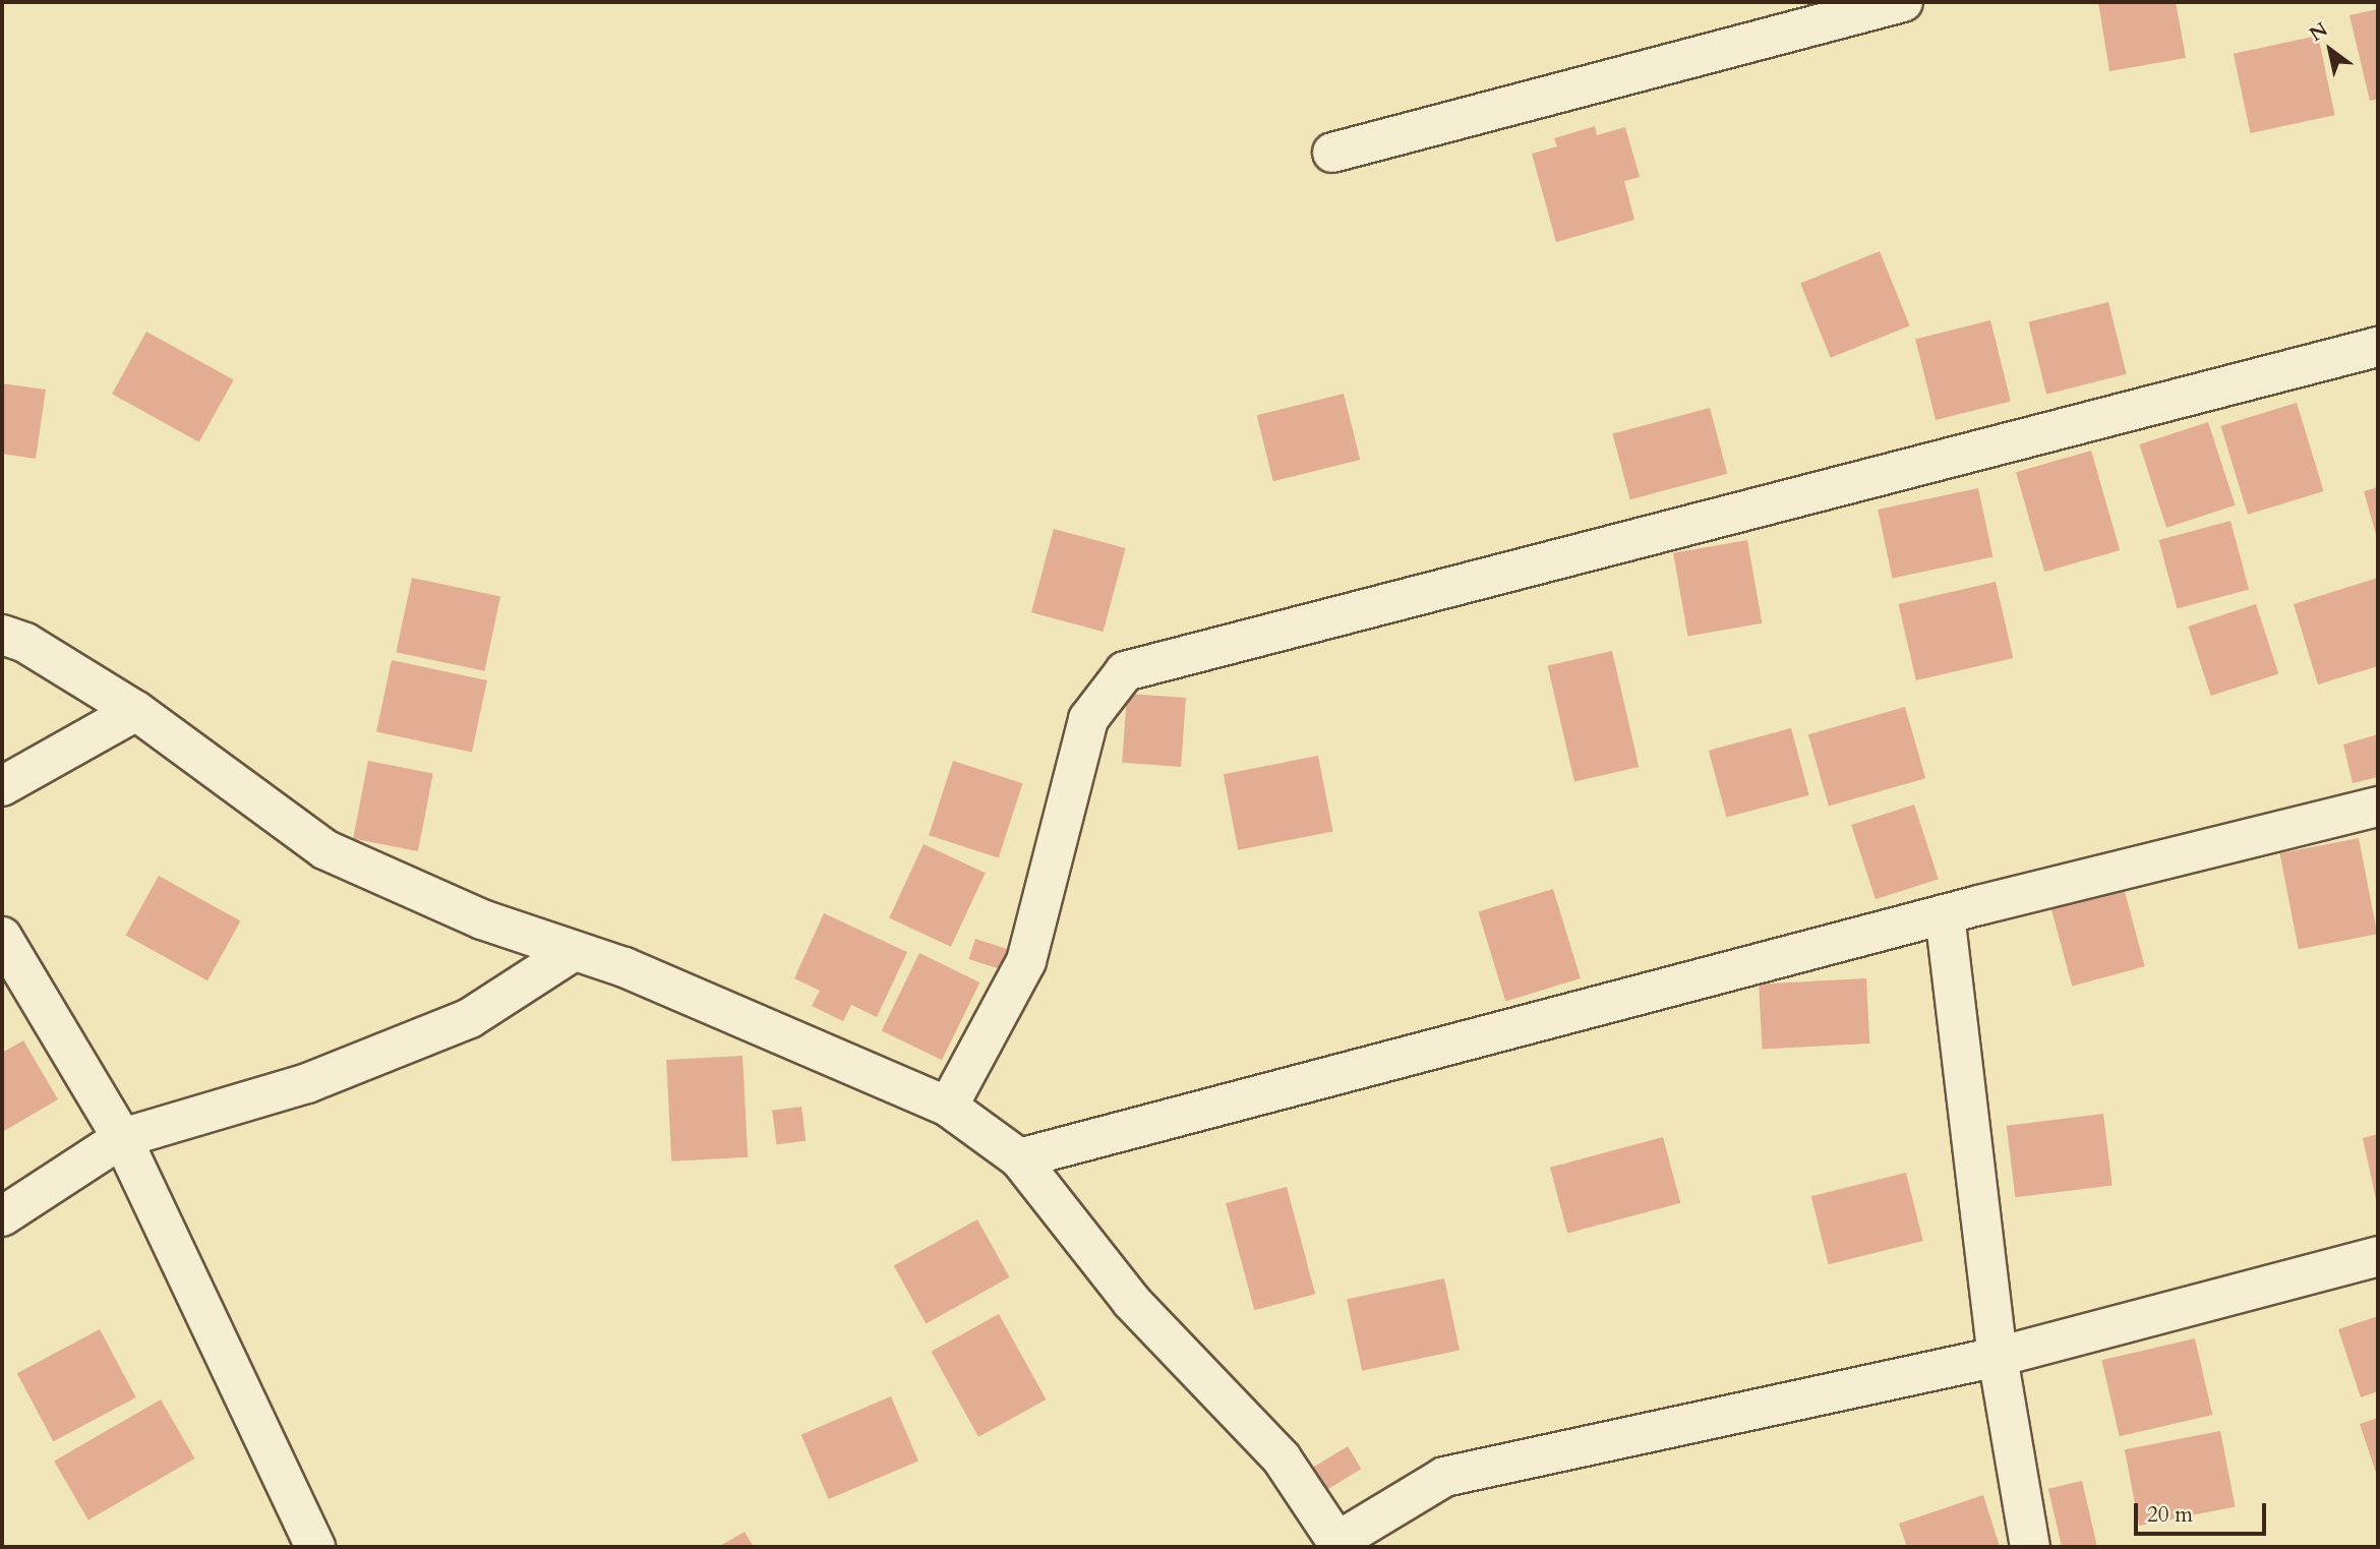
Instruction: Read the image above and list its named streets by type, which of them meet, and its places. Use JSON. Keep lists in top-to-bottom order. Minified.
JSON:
{"scale_bar":"20 m","north":"top left"}
